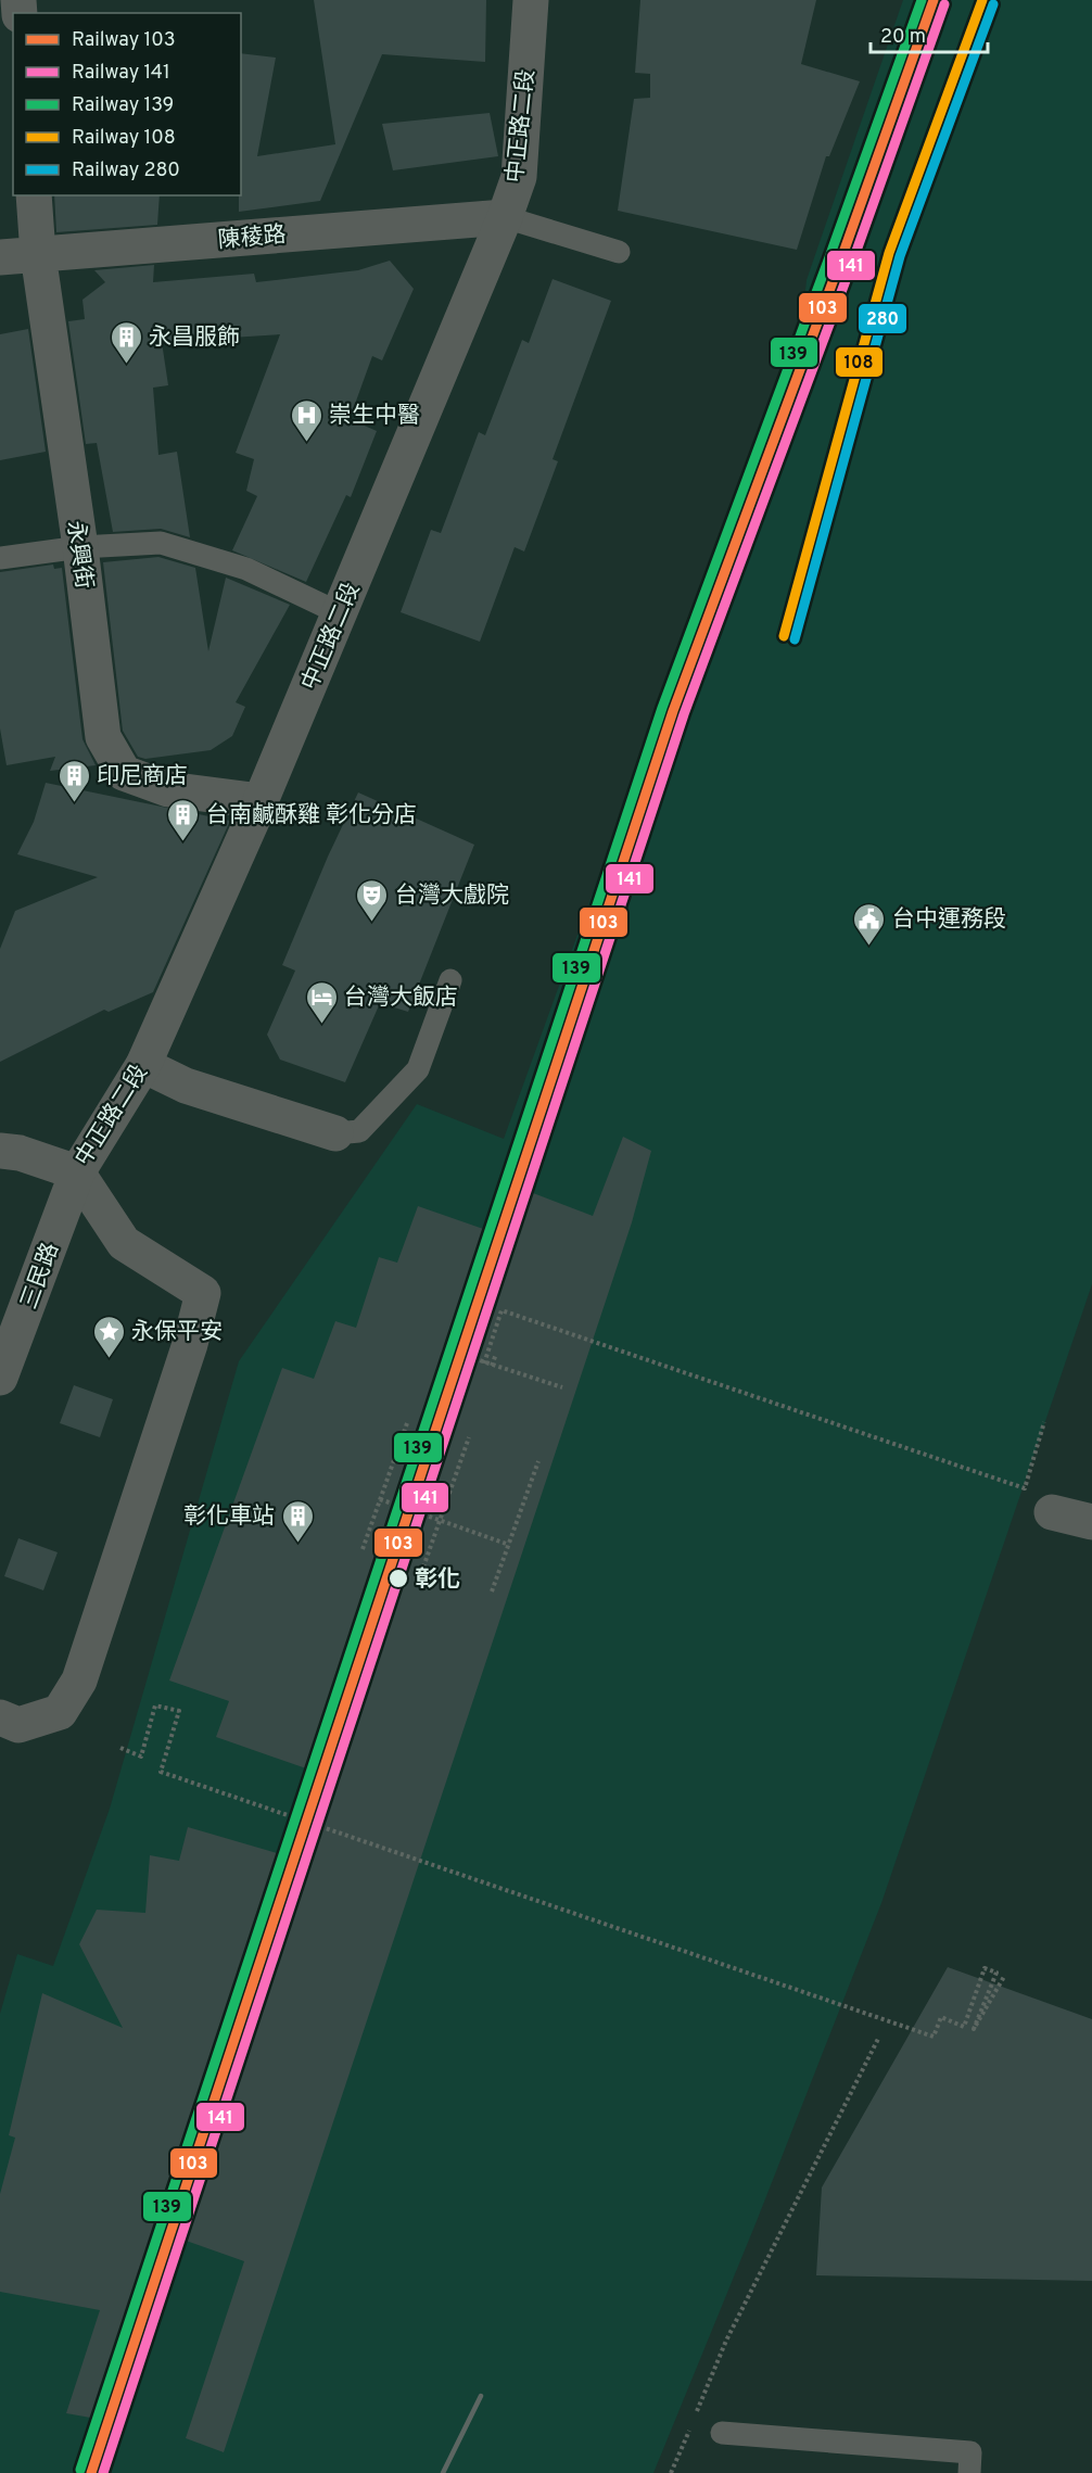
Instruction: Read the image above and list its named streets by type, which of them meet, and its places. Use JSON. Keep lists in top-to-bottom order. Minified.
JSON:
{"streets":{"street":["中正路二段","陳稜路","永興街","三民路"]},"crossings":[["中正路二段","陳稜路"],["中正路二段","永興街"],["中正路二段","三民路"],["陳稜路","永興街"]],"places":{"building":["永昌服飾","印尼商店","台南鹹酥雞 彰化分店","彰化車站"],"hospital":["崇生中醫"],"theatre":["台灣大戲院"],"public building":["台中運務段"],"hotel":["台灣大飯店"],"place":["永保平安"],"other":["彰化"]},"lines":["rail line 103","rail line 139","rail line 108","rail line 141","rail line 280"],"legend":["Railway 103","Railway 141","Railway 139","Railway 108","Railway 280"],"scale_bar":"20 m"}
